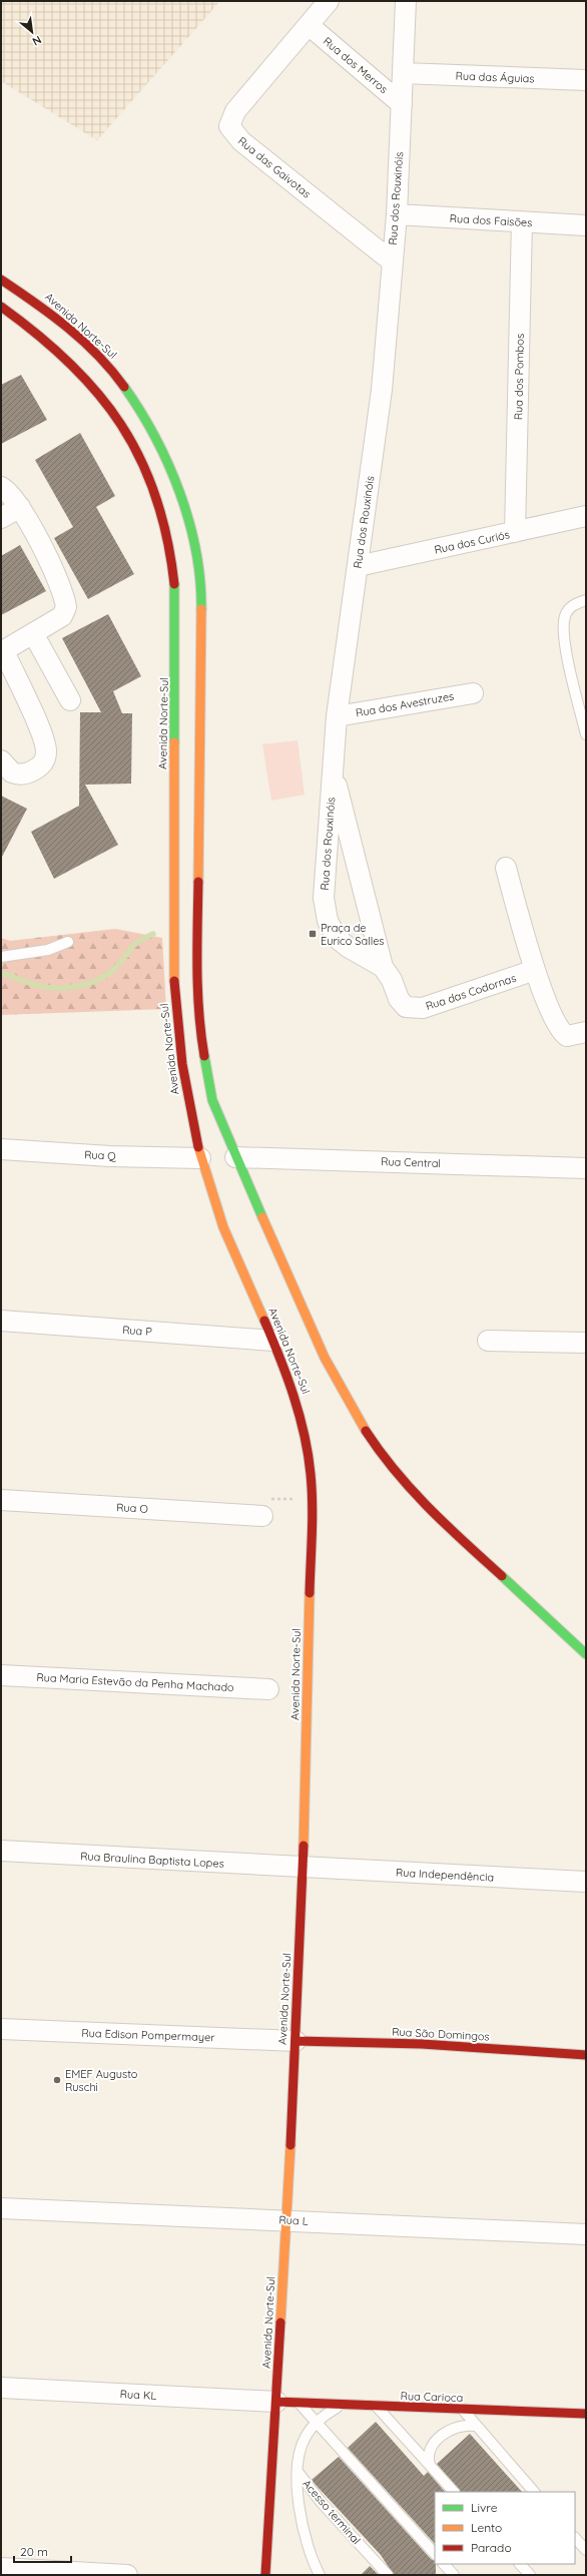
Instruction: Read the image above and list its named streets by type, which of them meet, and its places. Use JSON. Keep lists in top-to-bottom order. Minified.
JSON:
{"streets":{"main road":["Avenida Norte-Sul","Rua São Domingos","Rua Carioca"],"street":["Rua dos Merros","Rua das Águias","Rua das Gaivotas","Rua dos Rouxinóis","Rua dos Faisões","Rua dos Pombos","Rua dos Curiós","Rua dos Avestruzes","Rua das Codornas","Rua Q","Rua Central","Rua P","Rua O","Rua Maria Estevão da Penha Machado","Rua Braulina Baptista Lopes","Rua Independência","Rua Edison Pompermayer","Rua L","Rua KL"],"lane":["Acesso terminal"]},"crossings":[["Rua dos Merros","Rua das Gaivotas"],["Rua dos Merros","Rua dos Rouxinóis"],["Rua das Águias","Rua dos Rouxinóis"],["Rua das Gaivotas","Rua dos Rouxinóis"],["Rua dos Rouxinóis","Rua dos Faisões"],["Rua dos Rouxinóis","Rua dos Curiós"],["Rua dos Rouxinóis","Rua dos Avestruzes"],["Rua dos Rouxinóis","Rua das Codornas"],["Rua dos Faisões","Rua dos Pombos"],["Avenida Norte-Sul","Rua Q"],["Avenida Norte-Sul","Rua Central"],["Avenida Norte-Sul","Rua P"],["Avenida Norte-Sul","Rua Braulina Baptista Lopes"],["Avenida Norte-Sul","Rua Independência"],["Avenida Norte-Sul","Rua São Domingos"],["Avenida Norte-Sul","Rua Edison Pompermayer"],["Avenida Norte-Sul","Rua L"],["Avenida Norte-Sul","Rua KL"],["Avenida Norte-Sul","Rua Carioca"],["Rua dos Pombos","Rua dos Curiós"],["Rua Braulina Baptista Lopes","Rua Independência"],["Rua São Domingos","Rua Edison Pompermayer"],["Rua KL","Rua Carioca"]],"places":{"transit":["Praça de Eurico Salles"],"other":["EMEF Augusto Ruschi"]},"legend":["Livre","Lento","Parado"],"scale_bar":"20 m","north":"bottom right"}
